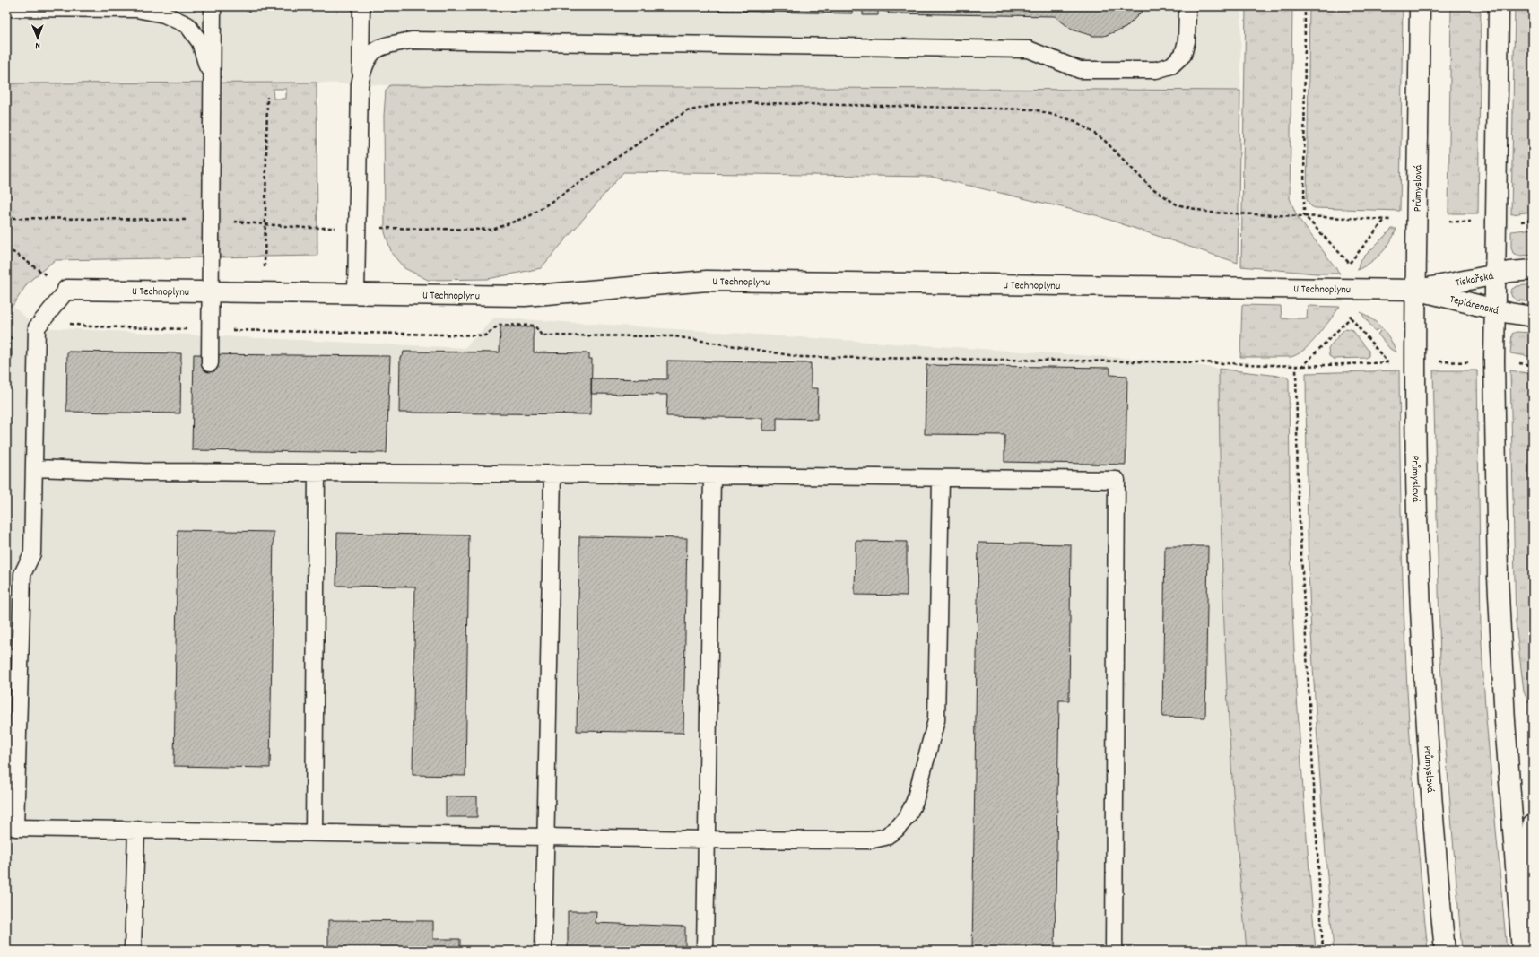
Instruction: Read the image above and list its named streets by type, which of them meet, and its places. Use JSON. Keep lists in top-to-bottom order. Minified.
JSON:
{"streets":{"main road":["Průmyslová","Tiskařská","U Technoplynu","Teplárenská"]},"crossings":[["Průmyslová","Tiskařská"],["Průmyslová","U Technoplynu"],["Průmyslová","Teplárenská"],["Tiskařská","U Technoplynu"],["Tiskařská","Teplárenská"],["U Technoplynu","Teplárenská"]],"north":"bottom"}
